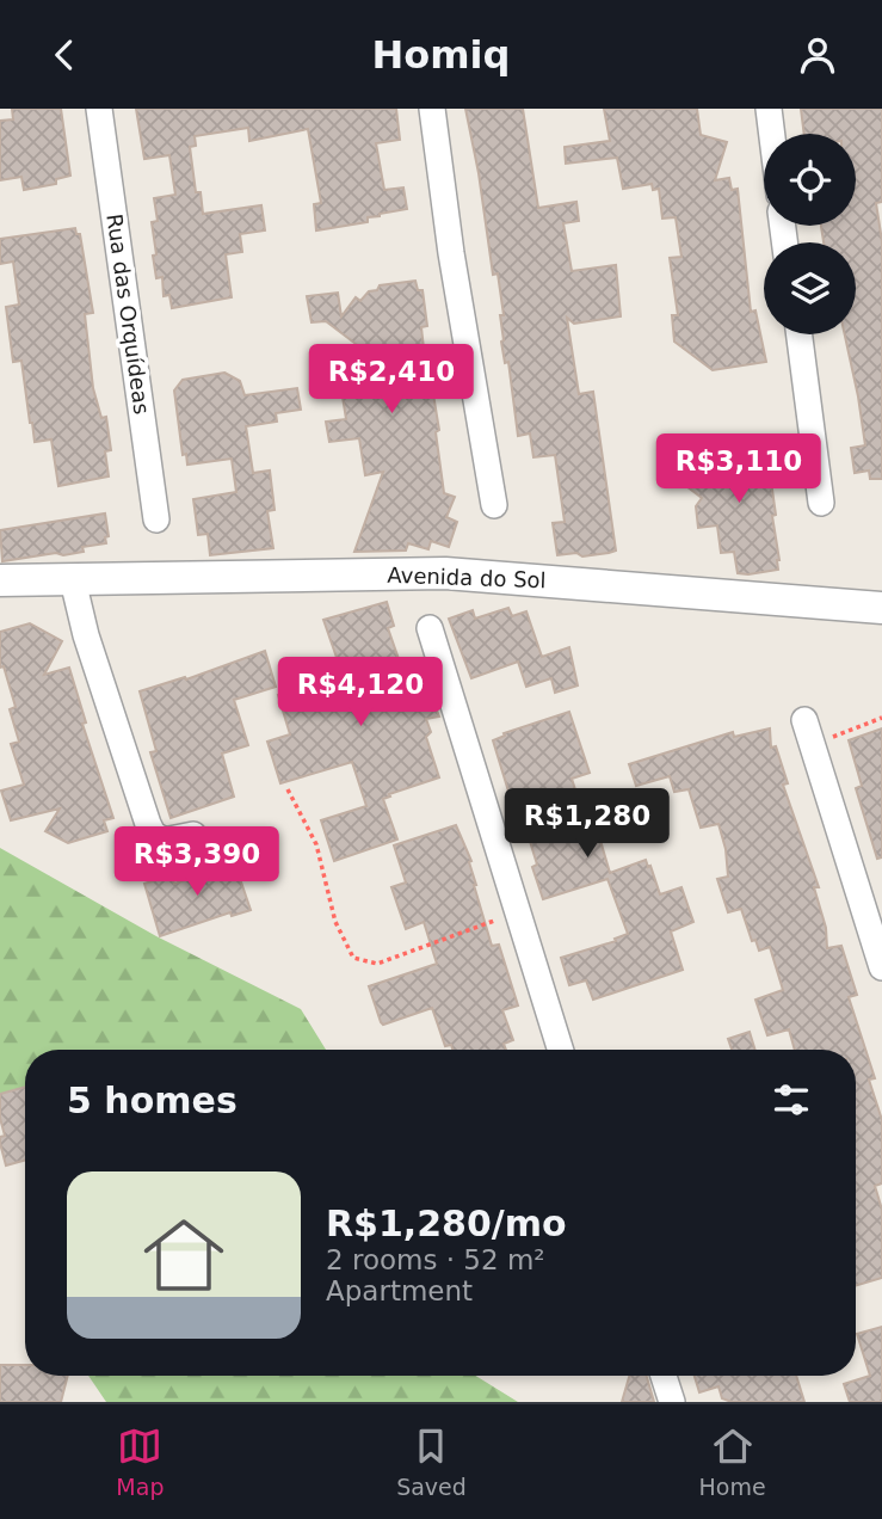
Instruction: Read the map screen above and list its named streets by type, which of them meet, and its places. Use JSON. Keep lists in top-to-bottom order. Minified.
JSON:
{"streets":{"street":["Rua das Orquídeas","Avenida do Sol"]},"page":{"header":"Homiq","price":["R$2,410","R$3,110","R$4,120","R$1,280","R$3,390"],"heading":"5 homes","list":[{"name":"R$1,280/mo","note":"2 rooms · 52 m² · Apartment"}],"tabs":["Map","Saved","Home"]}}
